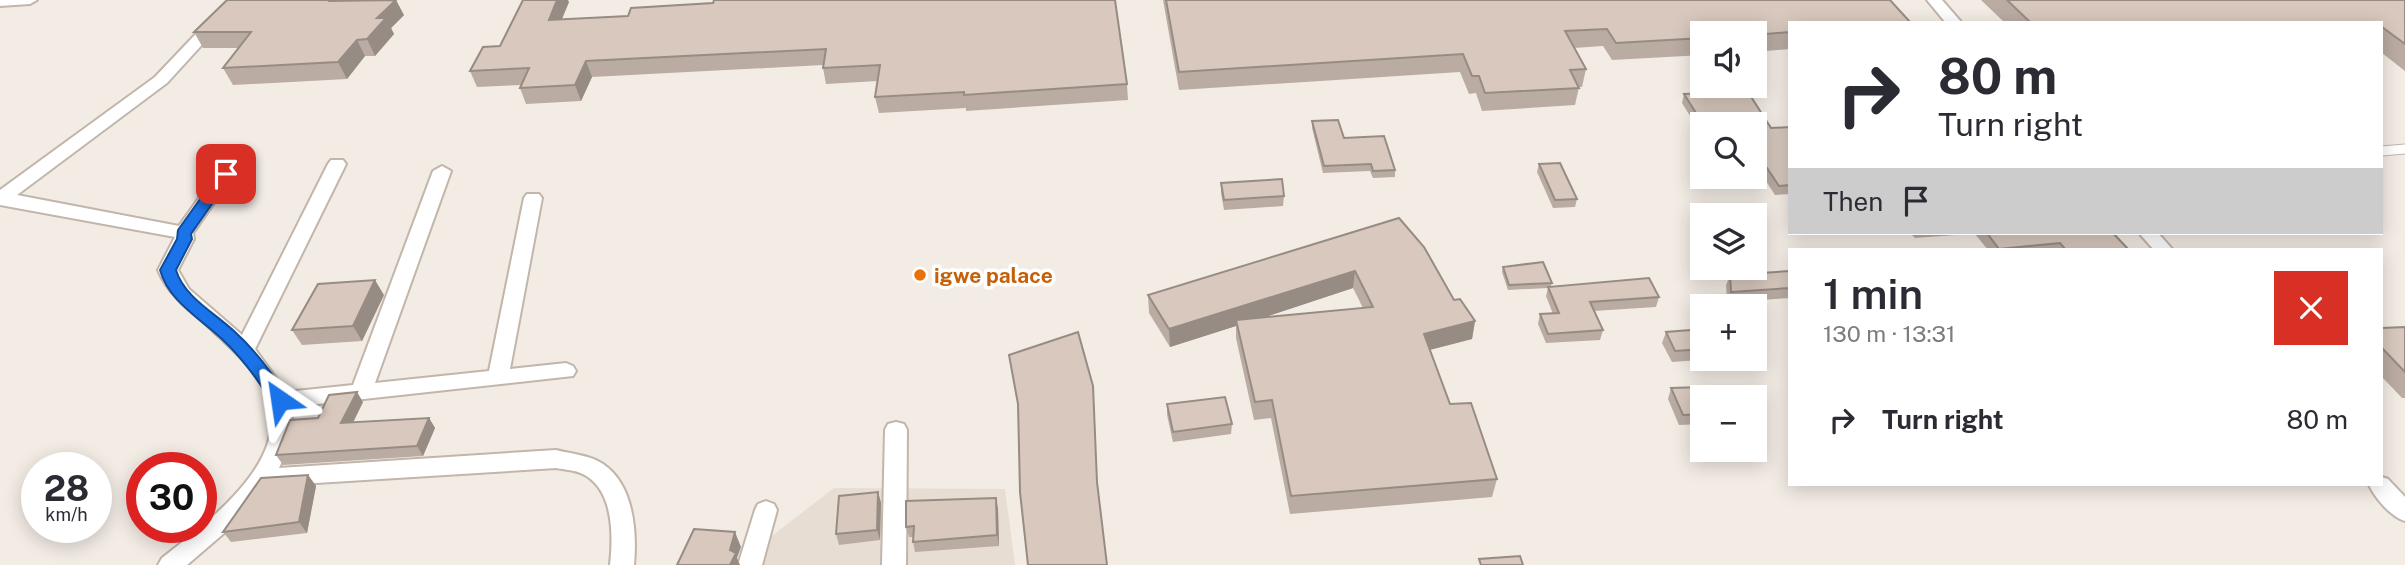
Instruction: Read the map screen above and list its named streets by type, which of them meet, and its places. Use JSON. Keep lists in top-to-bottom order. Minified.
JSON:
{"places":["igwe palace"],"page":{"map_buttons":["+","−"],"turn":["80 m","Turn right"],"then":"Then","heading":["1 min","130 m · 13:31"],"list":[{"name":"Turn right","value":"80 m"}],"speed":"28 km/h","limit":"30"}}
